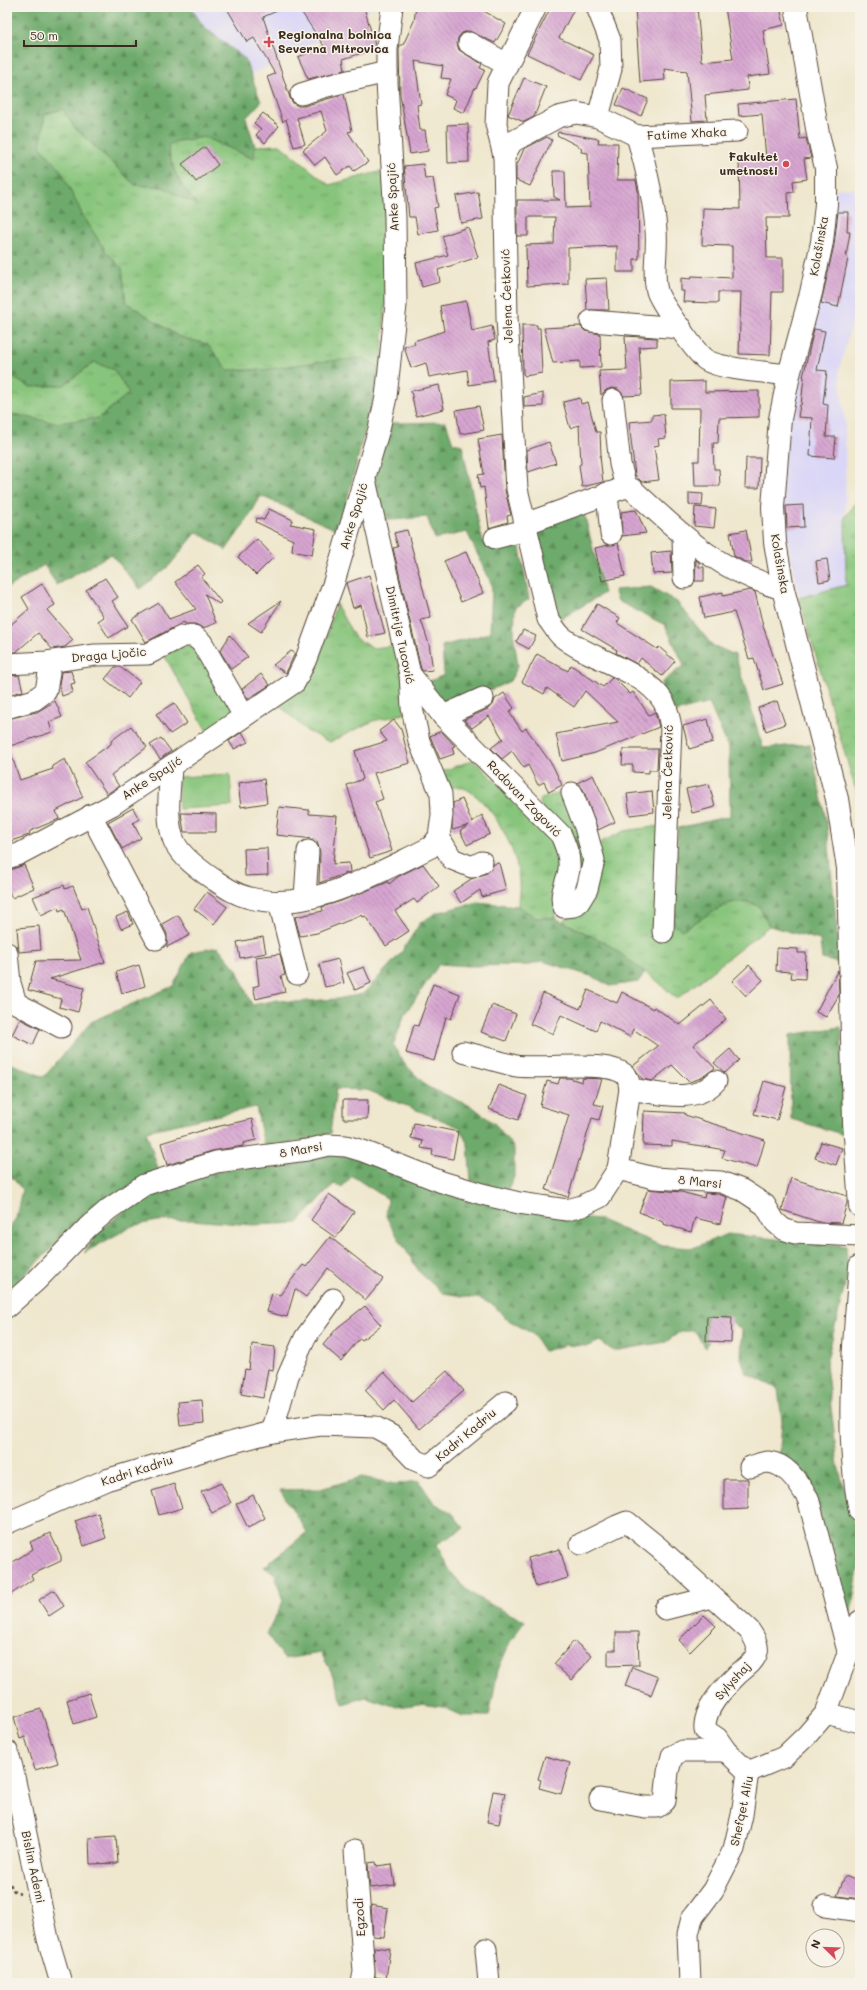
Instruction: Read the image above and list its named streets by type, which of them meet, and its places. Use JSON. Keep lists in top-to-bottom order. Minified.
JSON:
{"streets":{"main road":["Kolašinska"],"street":["Fatime Xhaka","Anke Spajić","Jelena Ćetković","Dimitrije Tucović","Draga Ljočic","Radovan Zogović","8 Marsi","Kadri Kadriu","Sylyshaj","Shefqet Aliu","Bislim Ademi","Egzodi"]},"crossings":[["Fatime Xhaka","Kolašinska"],["Fatime Xhaka","Jelena Ćetković"],["Anke Spajić","Dimitrije Tucović"],["Anke Spajić","Draga Ljočic"],["Dimitrije Tucović","Radovan Zogović"],["Sylyshaj","Shefqet Aliu"]],"places":{"health":["Regionalna bolnica Severna Mitrovica"],"other":["Fakultet umetnosti"]},"scale_bar":"50 m","north":"top left"}
